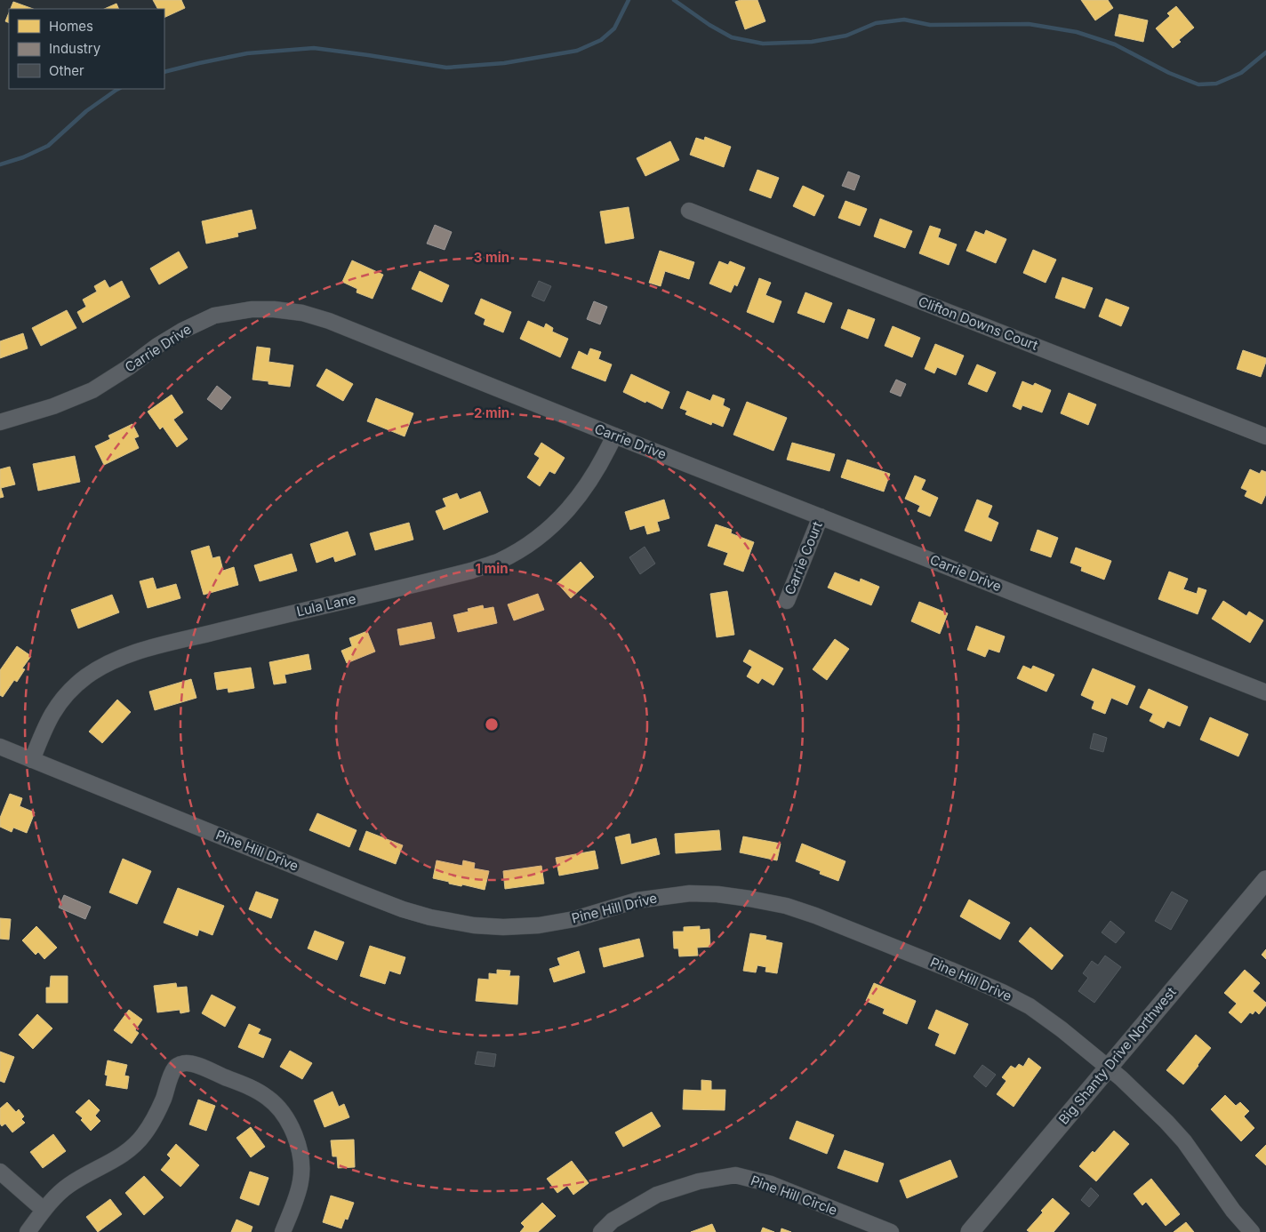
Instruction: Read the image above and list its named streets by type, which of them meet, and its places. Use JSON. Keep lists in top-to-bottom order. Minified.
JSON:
{"streets":{"street":["Clifton Downs Court","Carrie Drive","Carrie Court","Lula Lane","Pine Hill Drive","Big Shanty Drive Northwest","Pine Hill Circle"]},"crossings":[["Carrie Drive","Carrie Court"],["Carrie Drive","Lula Lane"],["Lula Lane","Pine Hill Drive"],["Pine Hill Drive","Big Shanty Drive Northwest"]],"legend":["Homes","Industry","Other"],"rings":["3 min","2 min","1 min"]}
